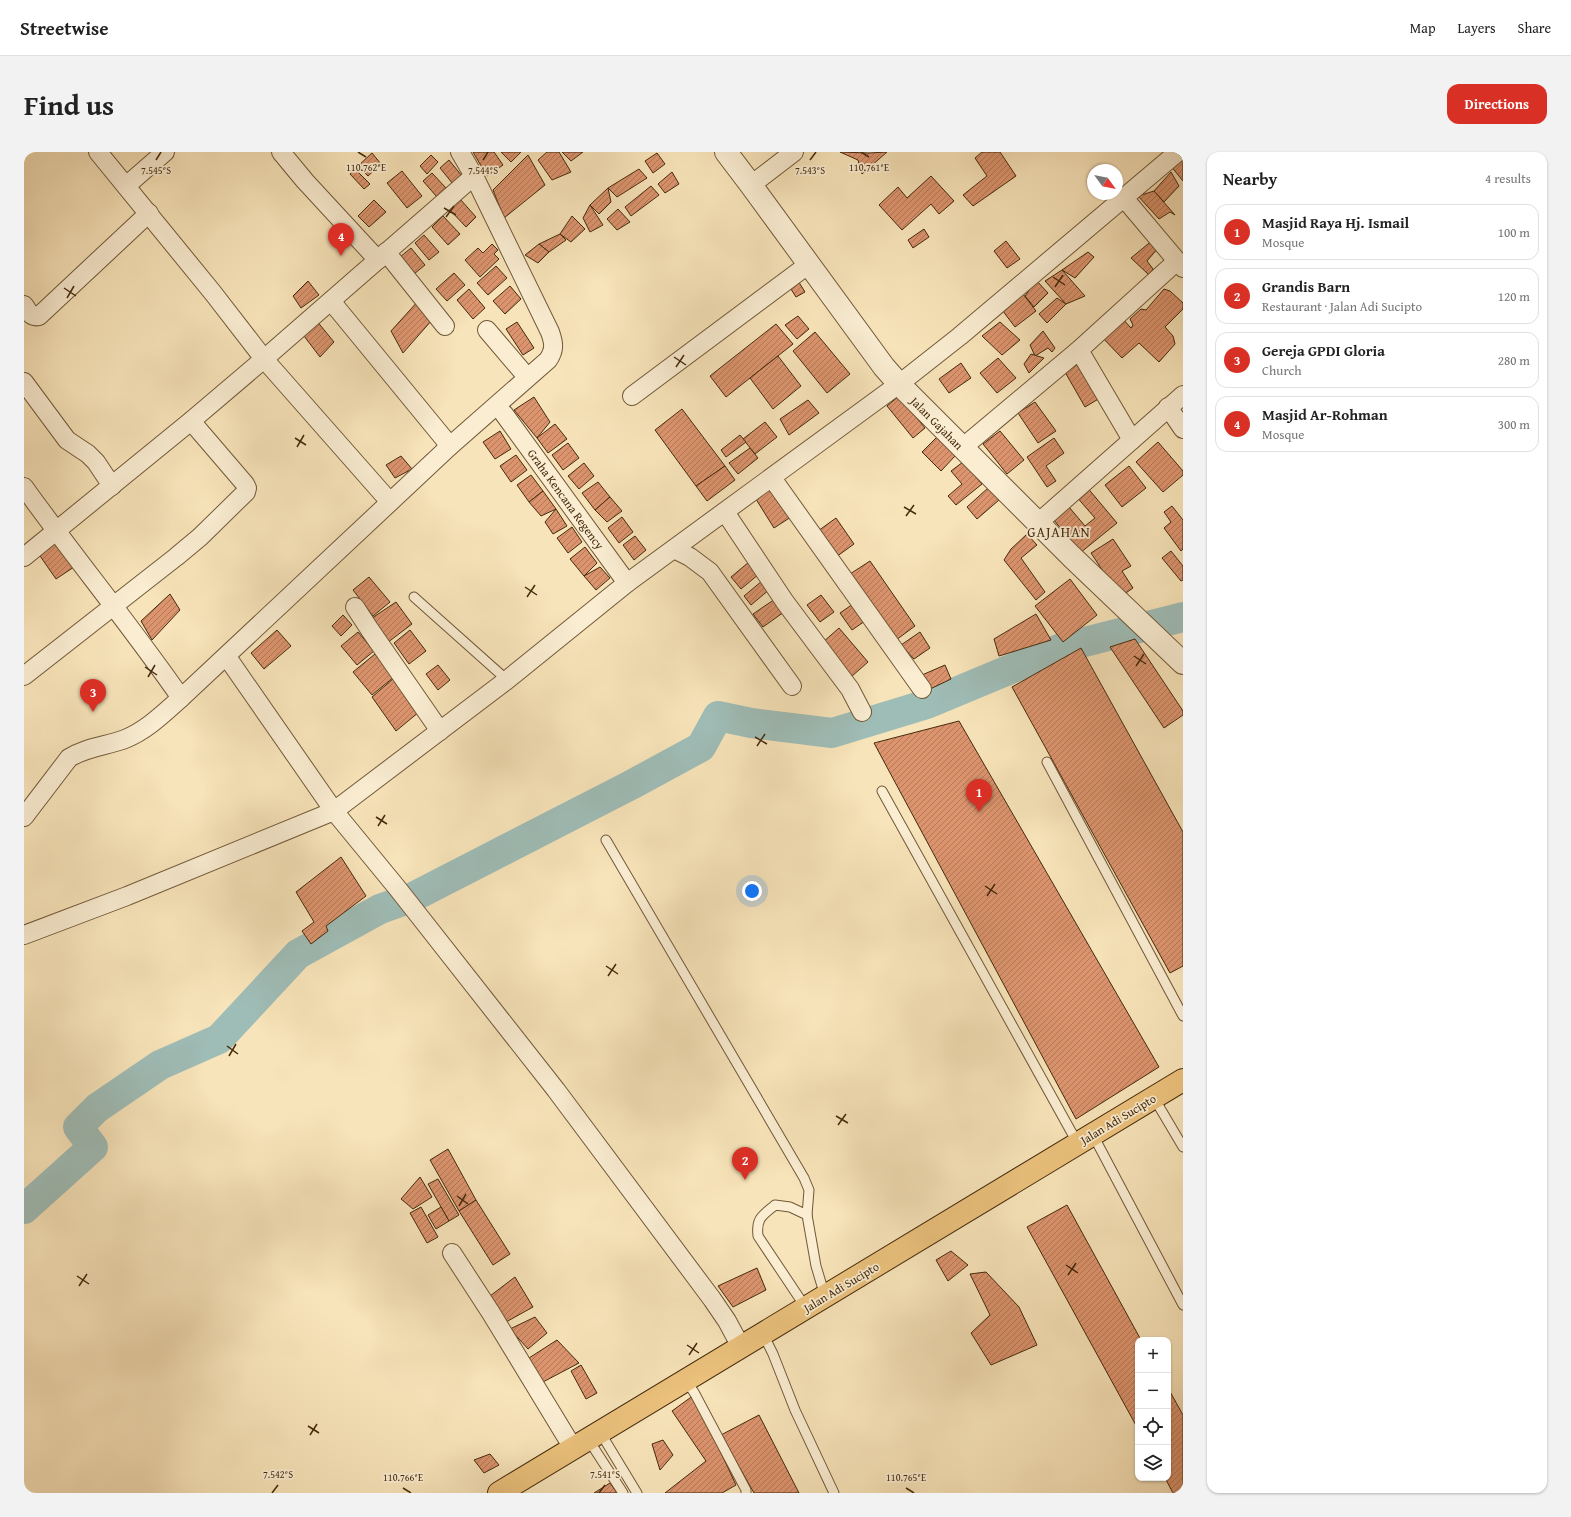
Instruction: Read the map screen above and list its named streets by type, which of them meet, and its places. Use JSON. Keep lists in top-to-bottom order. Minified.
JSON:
{"streets":{"highway":["Jalan Adi Sucipto"],"street":["Jalan Gajahan","Graha Kencana Regency"]},"districts":["GAJAHAN"],"north":"bottom right","page":{"header":"Streetwise","nav":["Map","Layers","Share"],"title":"Find us","buttons":"Directions","heading":["Nearby","4 results"],"list":[{"mark":"1","name":"Masjid Raya Hj. Ismail","note":"Mosque","value":"100 m"},{"mark":"2","name":"Grandis Barn","note":"Restaurant · Jalan Adi Sucipto","value":"120 m"},{"mark":"3","name":"Gereja GPDI Gloria","note":"Church","value":"280 m"},{"mark":"4","name":"Masjid Ar-Rohman","note":"Mosque","value":"300 m"}],"pins":["4","3","1","2"],"map_buttons":["+","−"]},"coordinates":["110.761°E","110.762°E","7.545°S","7.543°S","7.544°S","7.542°S","7.541°S","110.766°E","110.765°E"]}
